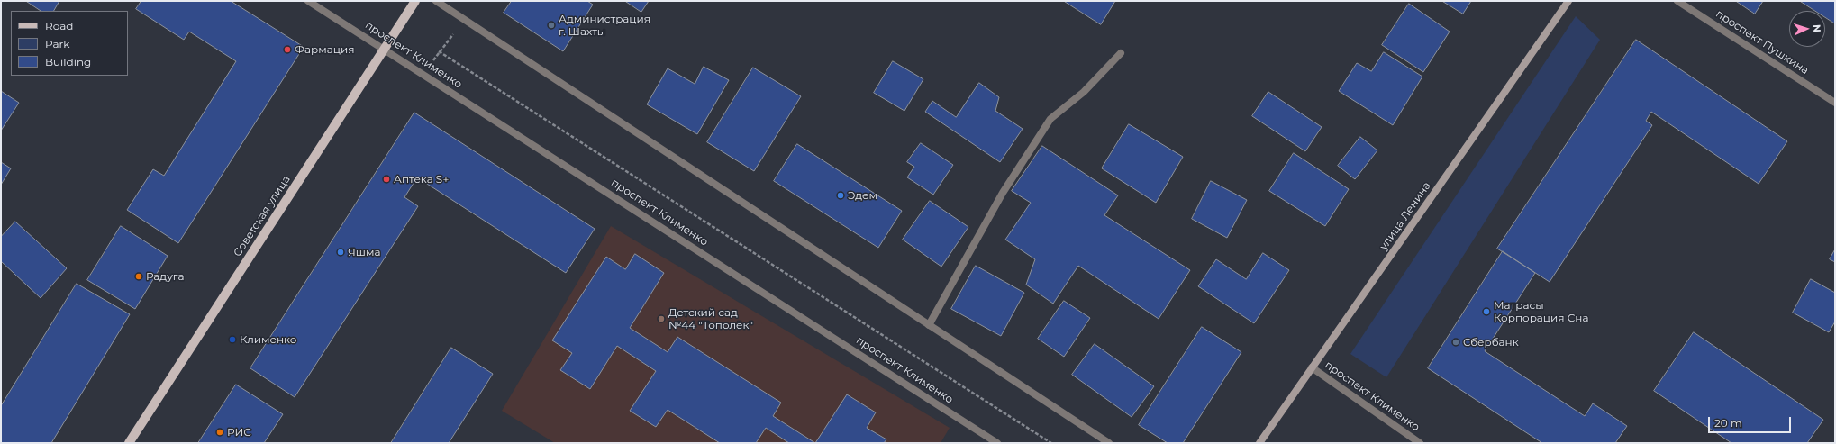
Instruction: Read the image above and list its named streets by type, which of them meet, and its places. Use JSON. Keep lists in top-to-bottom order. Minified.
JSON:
{"streets":{"main road":["Советская улица","улица Ленина"],"street":["проспект Пушкина","проспект Клименко"]},"crossings":[["проспект Клименко","Советская улица"],["проспект Клименко","улица Ленина"]],"places":["Администрация г. Шахты","Фармация","Аптека S+","Эдем","Яшма","Радуга","Матрасы Корпорация Сна","Детский сад №44 \"Тополёк\"","Клименко","Сбербанк","РИС"],"legend":["Road","Park","Building"],"scale_bar":"20 m","north":"right"}
